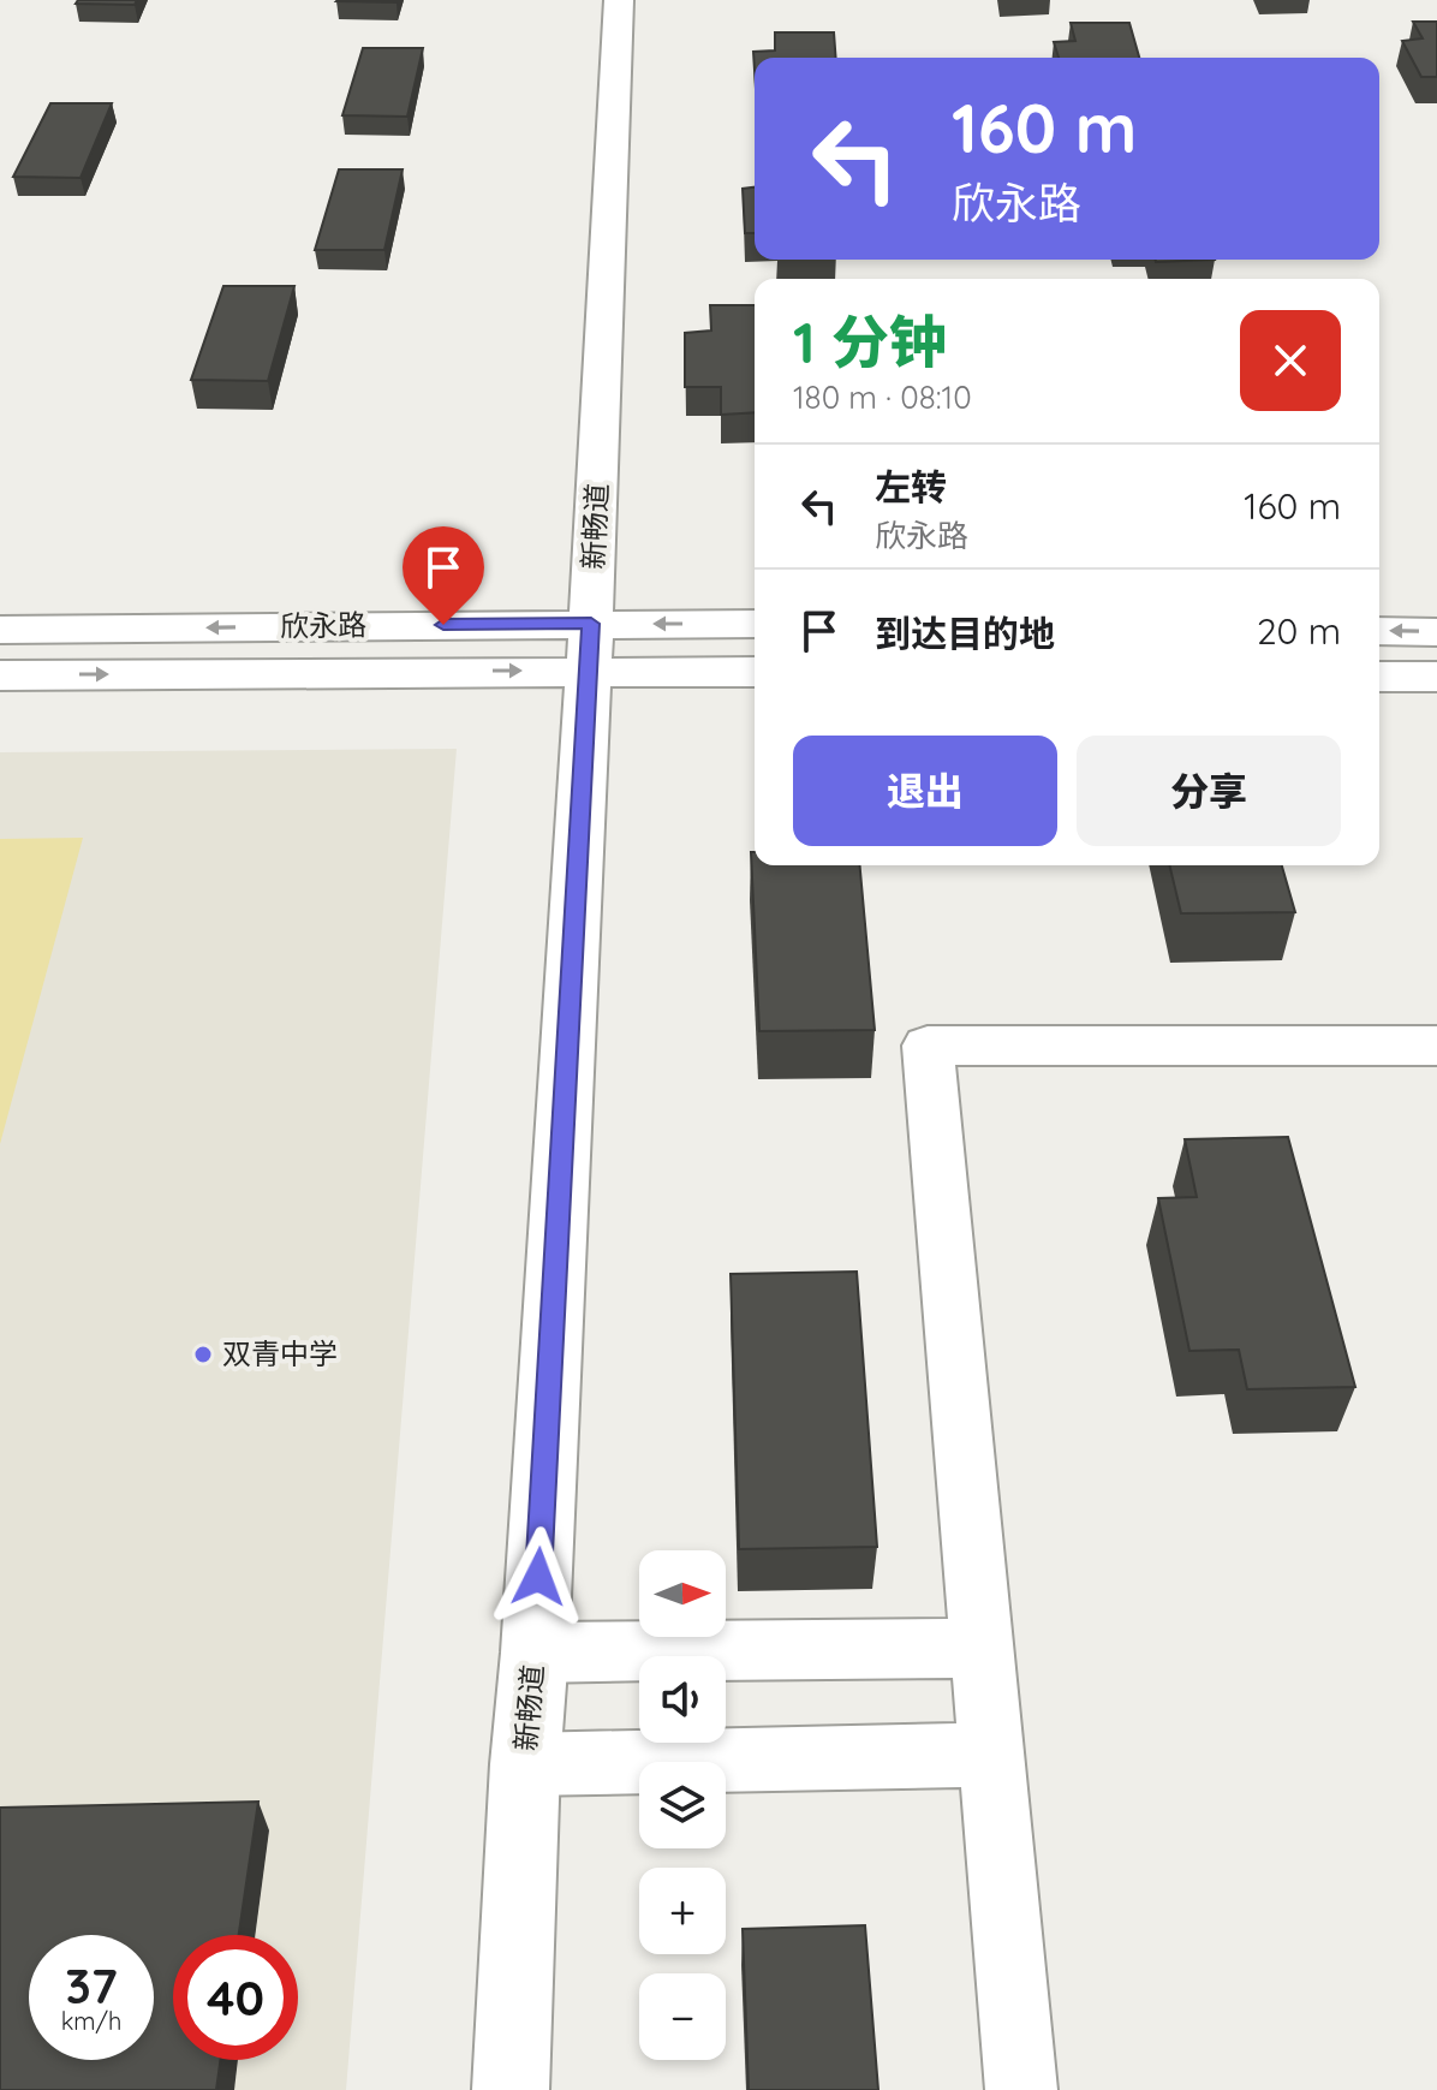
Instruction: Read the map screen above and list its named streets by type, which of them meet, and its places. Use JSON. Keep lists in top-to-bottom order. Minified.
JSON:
{"streets":{"street":["新畅道","欣永路"]},"crossings":[["新畅道","欣永路"]],"places":["双青中学"],"north":"right","page":{"turn":["160 m","欣永路"],"heading":["1 分钟","180 m · 08:10"],"list":[{"name":"左转","note":"欣永路","value":"160 m"},{"name":"到达目的地","value":"20 m"}],"buttons":["退出","分享"],"map_buttons":["+","−"],"speed":"37 km/h","limit":"40"}}
